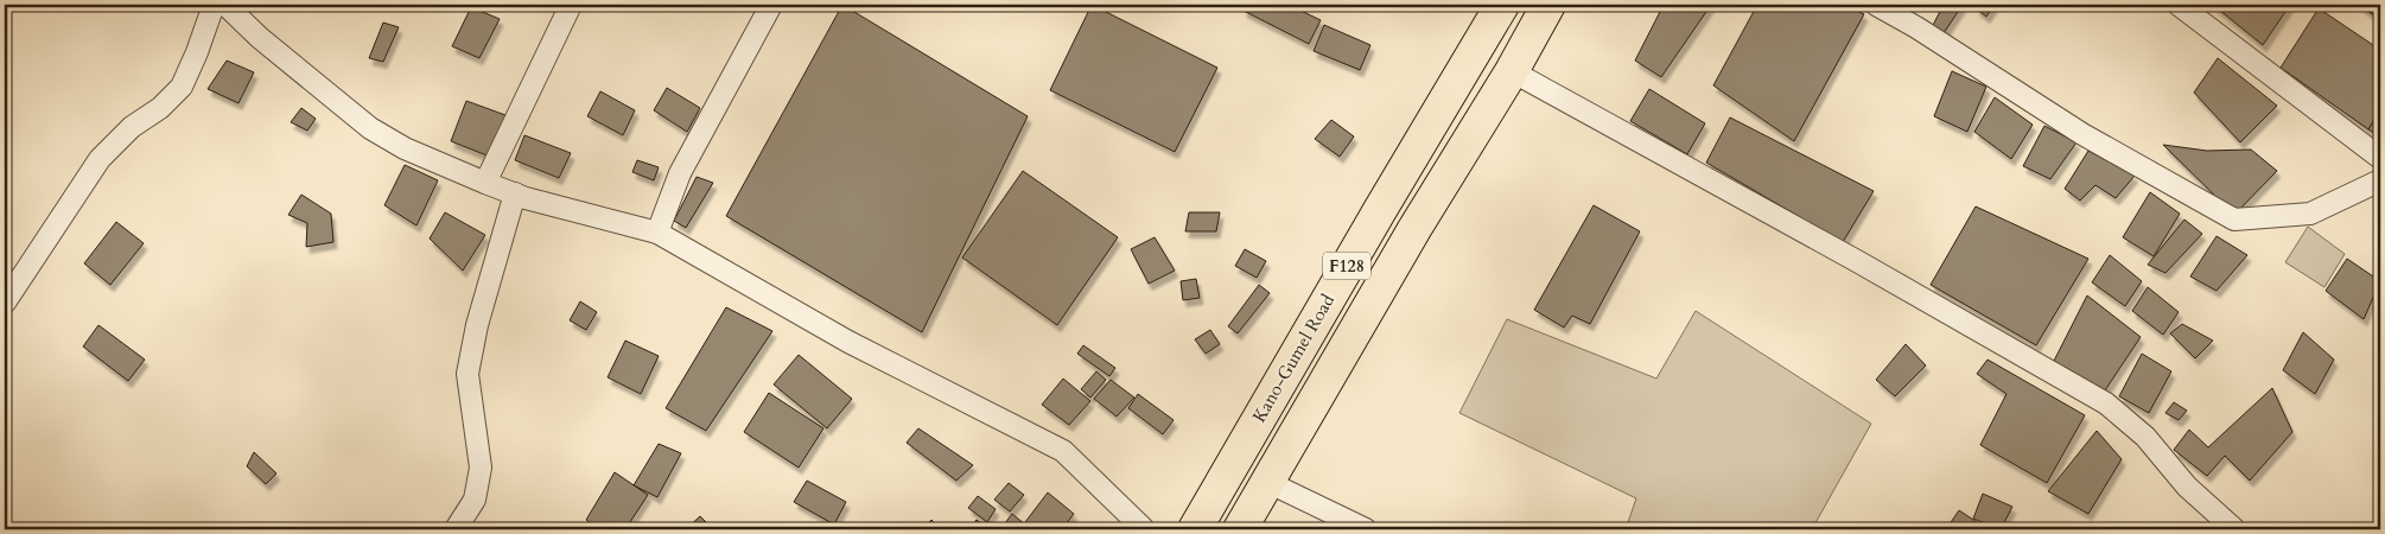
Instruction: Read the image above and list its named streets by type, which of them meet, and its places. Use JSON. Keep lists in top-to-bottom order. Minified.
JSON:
{"streets":{"main road":["F128","Kano-Gumel Road"]}}
